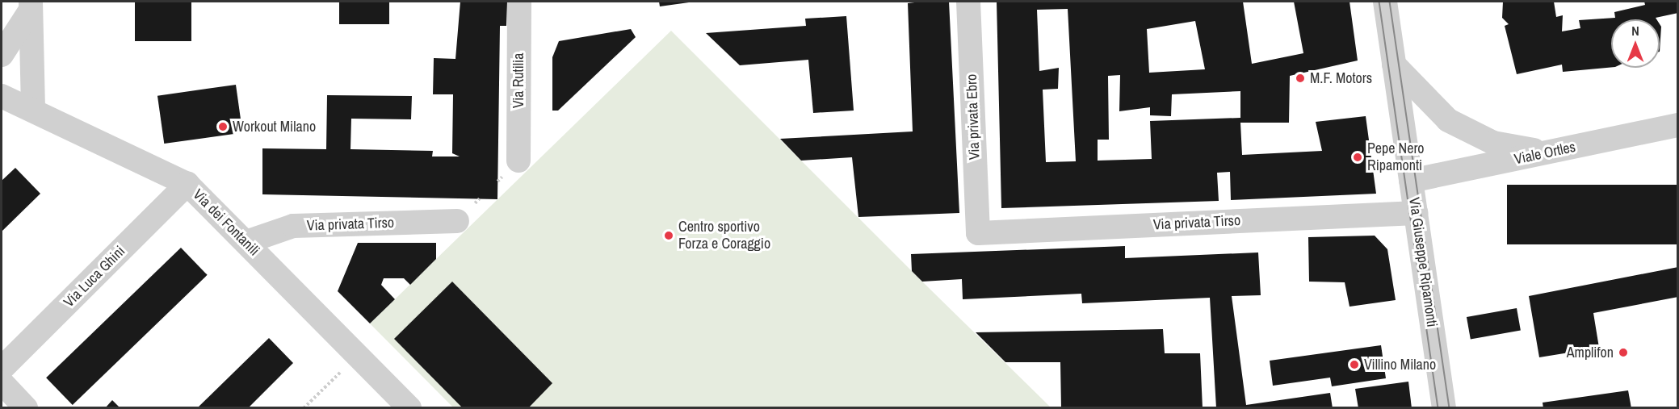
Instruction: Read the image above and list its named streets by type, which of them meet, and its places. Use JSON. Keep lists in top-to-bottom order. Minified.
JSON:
{"streets":{"street":["Via Rutilia","Via privata Ebro","Viale Ortles","Via dei Fontanili","Via privata Tirso","Via Giuseppe Ripamonti","Via Luca Ghini"]},"crossings":[["Via privata Ebro","Via privata Tirso"],["Viale Ortles","Via Giuseppe Ripamonti"],["Via dei Fontanili","Via privata Tirso"],["Via dei Fontanili","Via Luca Ghini"],["Via privata Tirso","Via Giuseppe Ripamonti"]],"places":["M.F. Motors","Workout Milano","Pepe Nero Ripamonti","Centro sportivo Forza e Coraggio","Amplifon","Villino Milano"],"north":"top"}
